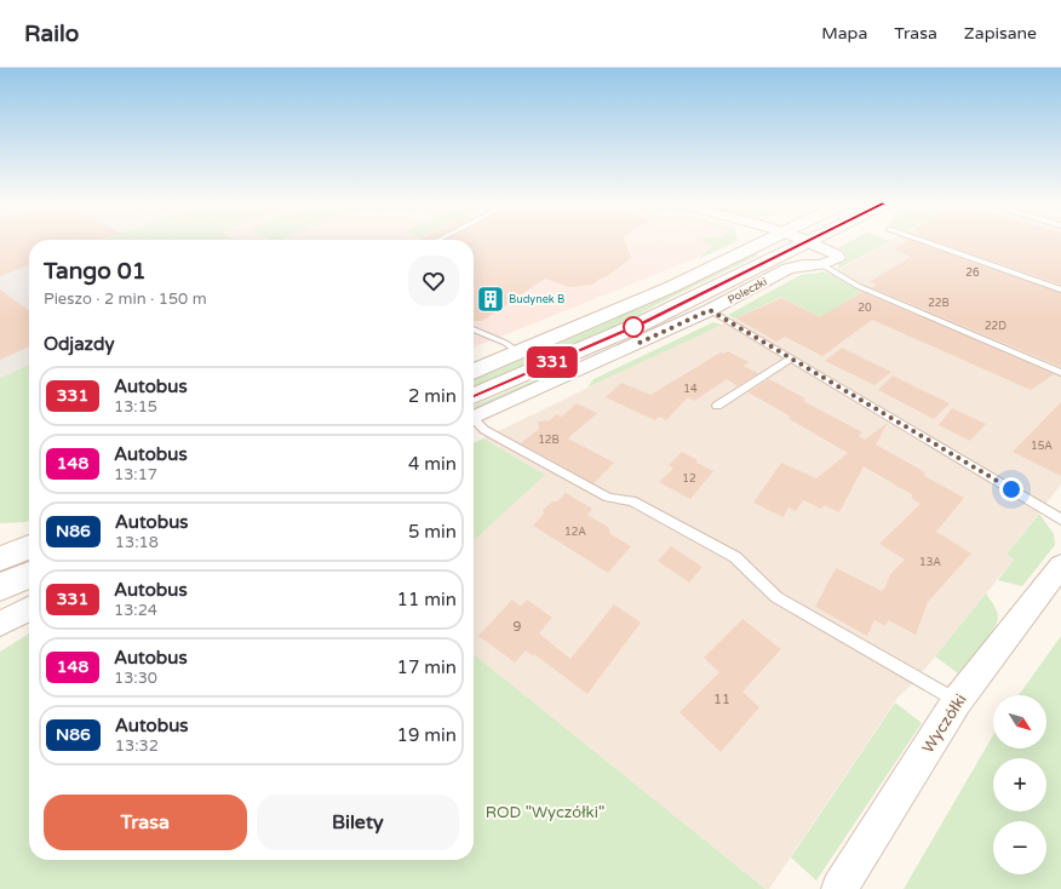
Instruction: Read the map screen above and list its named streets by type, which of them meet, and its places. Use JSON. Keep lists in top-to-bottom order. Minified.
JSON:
{"streets":{"main road":["Poleczki"],"street":["Wyczółki"]},"parks":["ROD \"Wyczółki\""],"places":{"building":["Budynek B"]},"lines":["bus line 331"],"house_numbers":["26","22B","20","22D","14","12B","15A","12","12A","13A","9","11"],"north":"bottom right","page":{"header":"Railo","nav":["Mapa","Trasa","Zapisane"],"on_map":"331","heading":[["Tango 01","Pieszo · 2 min · 150 m"],"Odjazdy"],"list":[{"mark":"331","name":"Autobus","note":"13:15","value":"2 min"},{"mark":"148","name":"Autobus","note":"13:17","value":"4 min"},{"mark":"N86","name":"Autobus","note":"13:18","value":"5 min"},{"mark":"331","name":"Autobus","note":"13:24","value":"11 min"},{"mark":"148","name":"Autobus","note":"13:30","value":"17 min"},{"mark":"N86","name":"Autobus","note":"13:32","value":"19 min"}],"map_buttons":["+","−"],"buttons":["Trasa","Bilety"]}}
